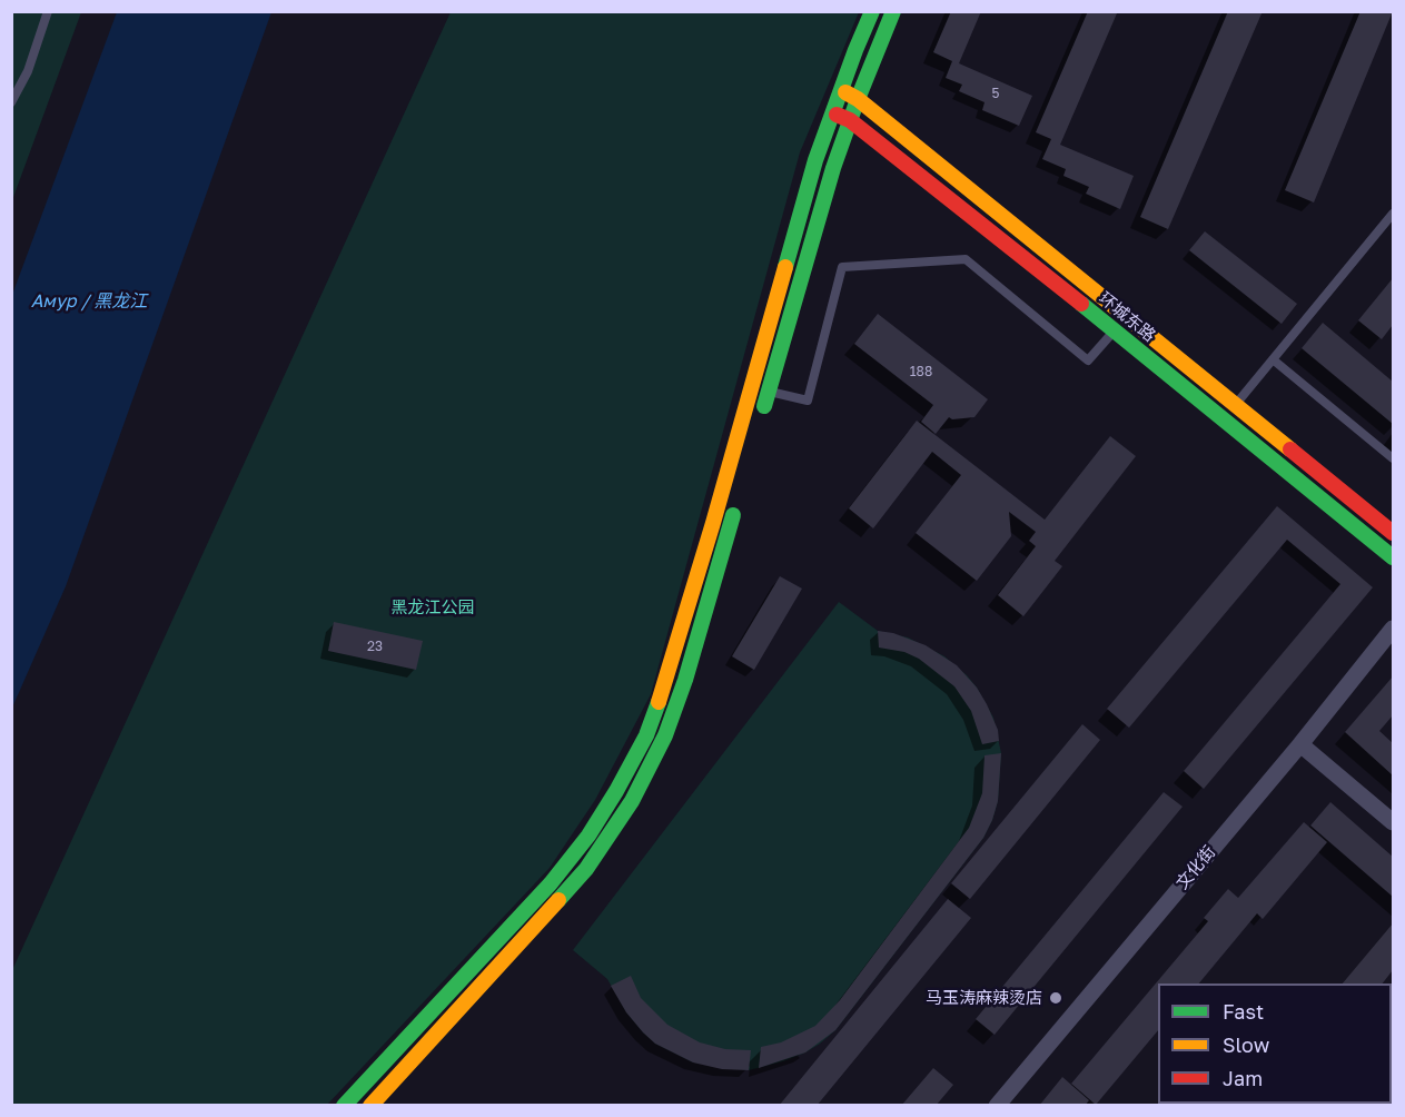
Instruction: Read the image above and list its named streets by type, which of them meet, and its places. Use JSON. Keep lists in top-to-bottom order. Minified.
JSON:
{"streets":{"street":["环城东路","文化街"]},"water":["Амур / 黑龙江"],"parks":["黑龙江公园"],"places":["马玉涛麻辣烫店"],"house_numbers":["5","188","23"],"legend":["Fast","Slow","Jam"]}
